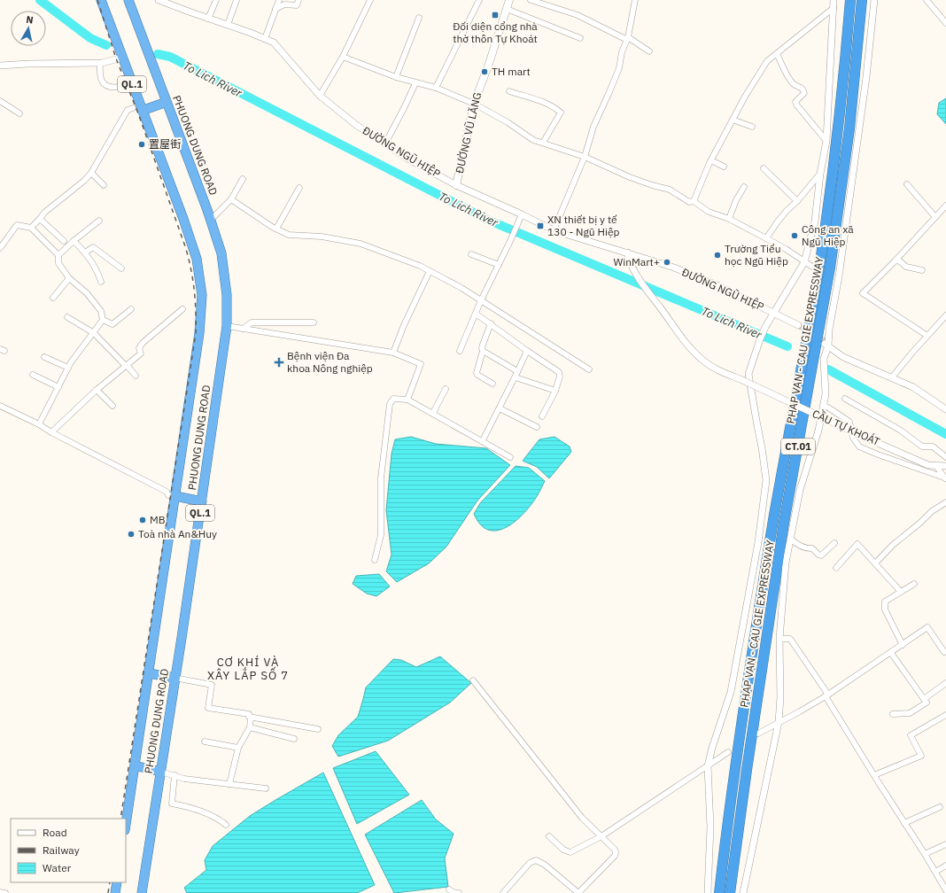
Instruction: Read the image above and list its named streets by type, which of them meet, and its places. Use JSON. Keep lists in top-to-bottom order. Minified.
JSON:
{"streets":{"highway":["QL.1","PHUONG DUNG ROAD","PHAP VAN - CAU GIE EXPRESSWAY","CT.01"],"main road":["ĐƯỜNG VŨ LĂNG"],"street":["ĐƯỜNG NGŨ HIỆP","CẦU TỰ KHOÁT"]},"crossings":[["QL.1","PHUONG DUNG ROAD"],["ĐƯỜNG VŨ LĂNG","ĐƯỜNG NGŨ HIỆP"],["ĐƯỜNG NGŨ HIỆP","CẦU TỰ KHOÁT"]],"districts":["CƠ KHÍ VÀ XÂY LẮP SỐ 7"],"water":["To Lich River"],"places":{"transit":["Đối diện cổng nhà thờ thôn Tự Khoát","XN thiết bị y tế 130 - Ngũ Hiệp"],"other":["TH mart","置屋街","Công an xã Ngũ Hiệp","Trường Tiểu học Ngũ Hiệp","WinMart+","MB","Toà nhà An&Huy"],"health":["Bệnh viện Đa khoa Nông nghiệp"]},"legend":["Road","Railway","Water"],"north":"top"}
